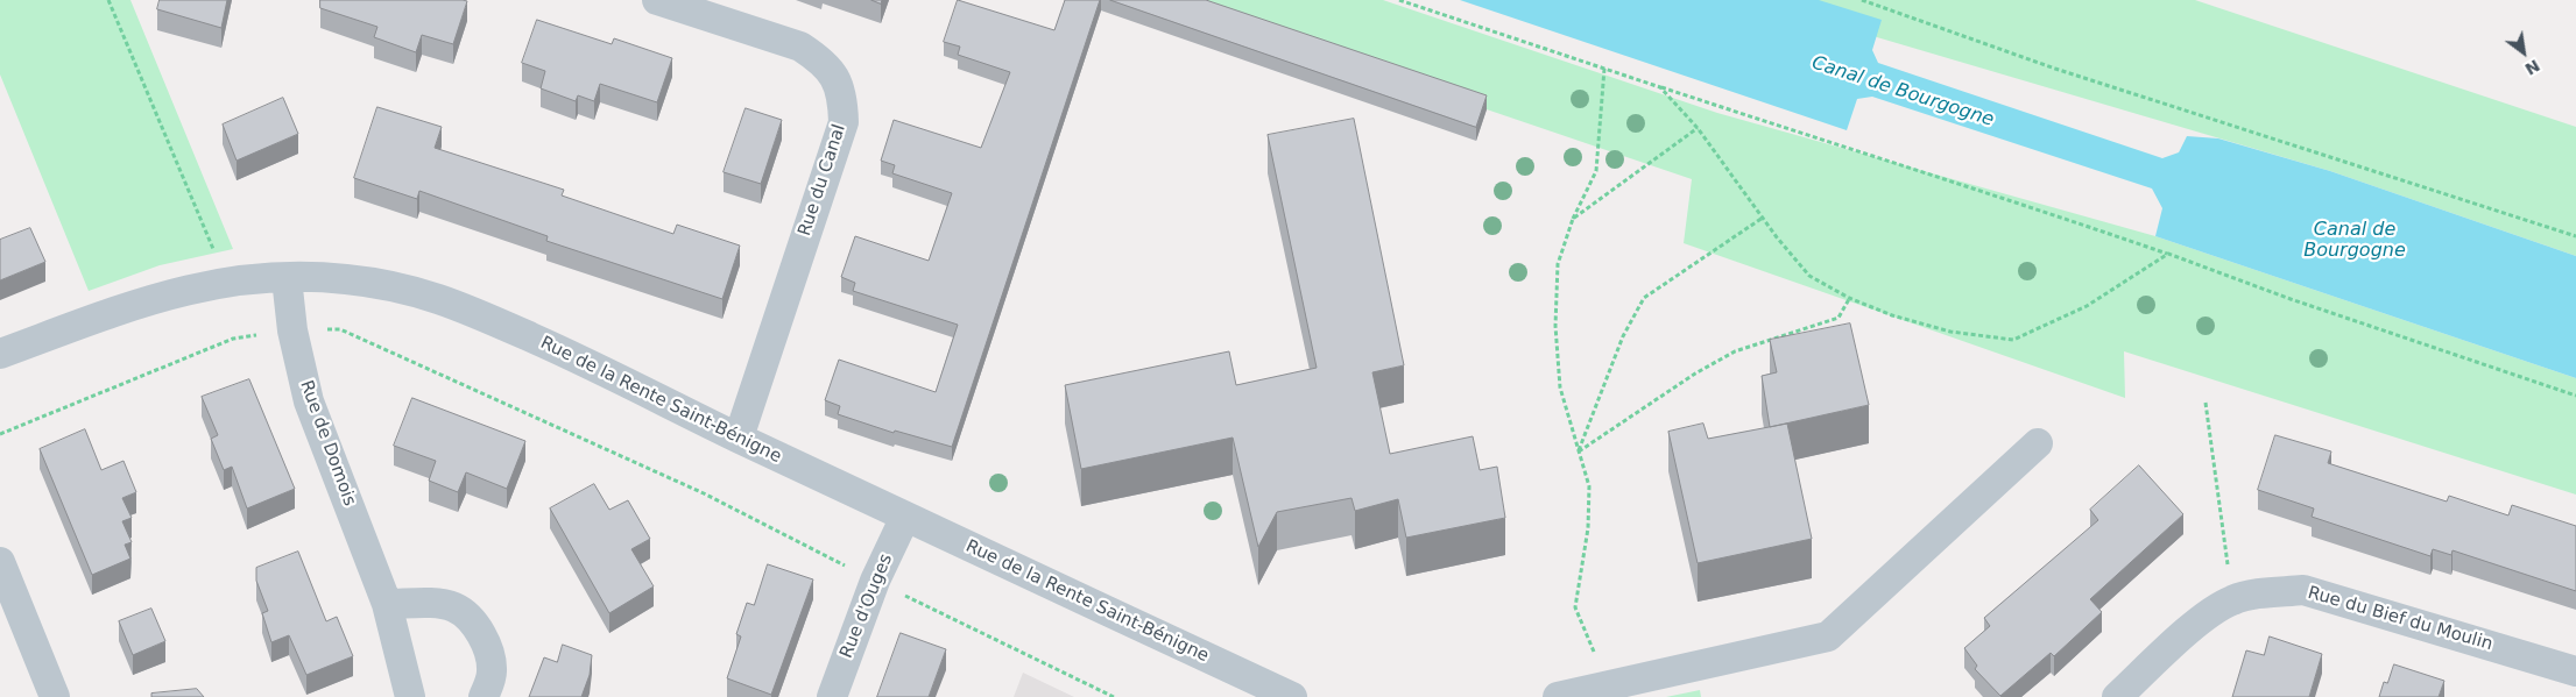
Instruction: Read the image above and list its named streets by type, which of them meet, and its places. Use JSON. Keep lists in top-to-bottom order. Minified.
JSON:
{"streets":{"street":["Rue du Canal","Rue de la Rente Saint-Bénigne","Rue de Domois","Rue d'Ouges","Rue du Bief du Moulin"]},"crossings":[["Rue du Canal","Rue de la Rente Saint-Bénigne"],["Rue de la Rente Saint-Bénigne","Rue de Domois"],["Rue de la Rente Saint-Bénigne","Rue d'Ouges"]],"water":["Canal de Bourgogne"],"north":"bottom right"}
